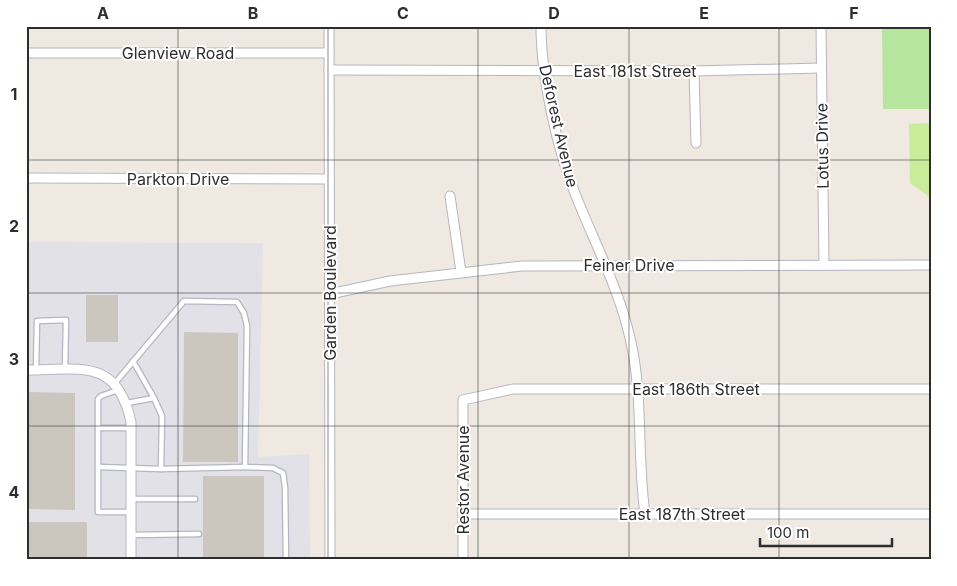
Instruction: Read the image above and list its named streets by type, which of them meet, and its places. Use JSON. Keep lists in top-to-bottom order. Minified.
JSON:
{"streets":{"street":["Glenview Road","East 181st Street","Deforest Avenue","Lotus Drive","Parkton Drive","Feiner Drive","Garden Boulevard","East 186th Street","Restor Avenue","East 187th Street"]},"crossings":[["Glenview Road","Garden Boulevard"],["East 181st Street","Deforest Avenue"],["East 181st Street","Lotus Drive"],["East 181st Street","Garden Boulevard"],["Deforest Avenue","Feiner Drive"],["Deforest Avenue","East 186th Street"],["Deforest Avenue","East 187th Street"],["Lotus Drive","Feiner Drive"],["Parkton Drive","Garden Boulevard"],["Feiner Drive","Garden Boulevard"],["East 186th Street","Restor Avenue"],["Restor Avenue","East 187th Street"]],"scale_bar":"100 m","grid":{"columns":["A","B","C","D","E","F"],"rows":["1","2","3","4"]}}
